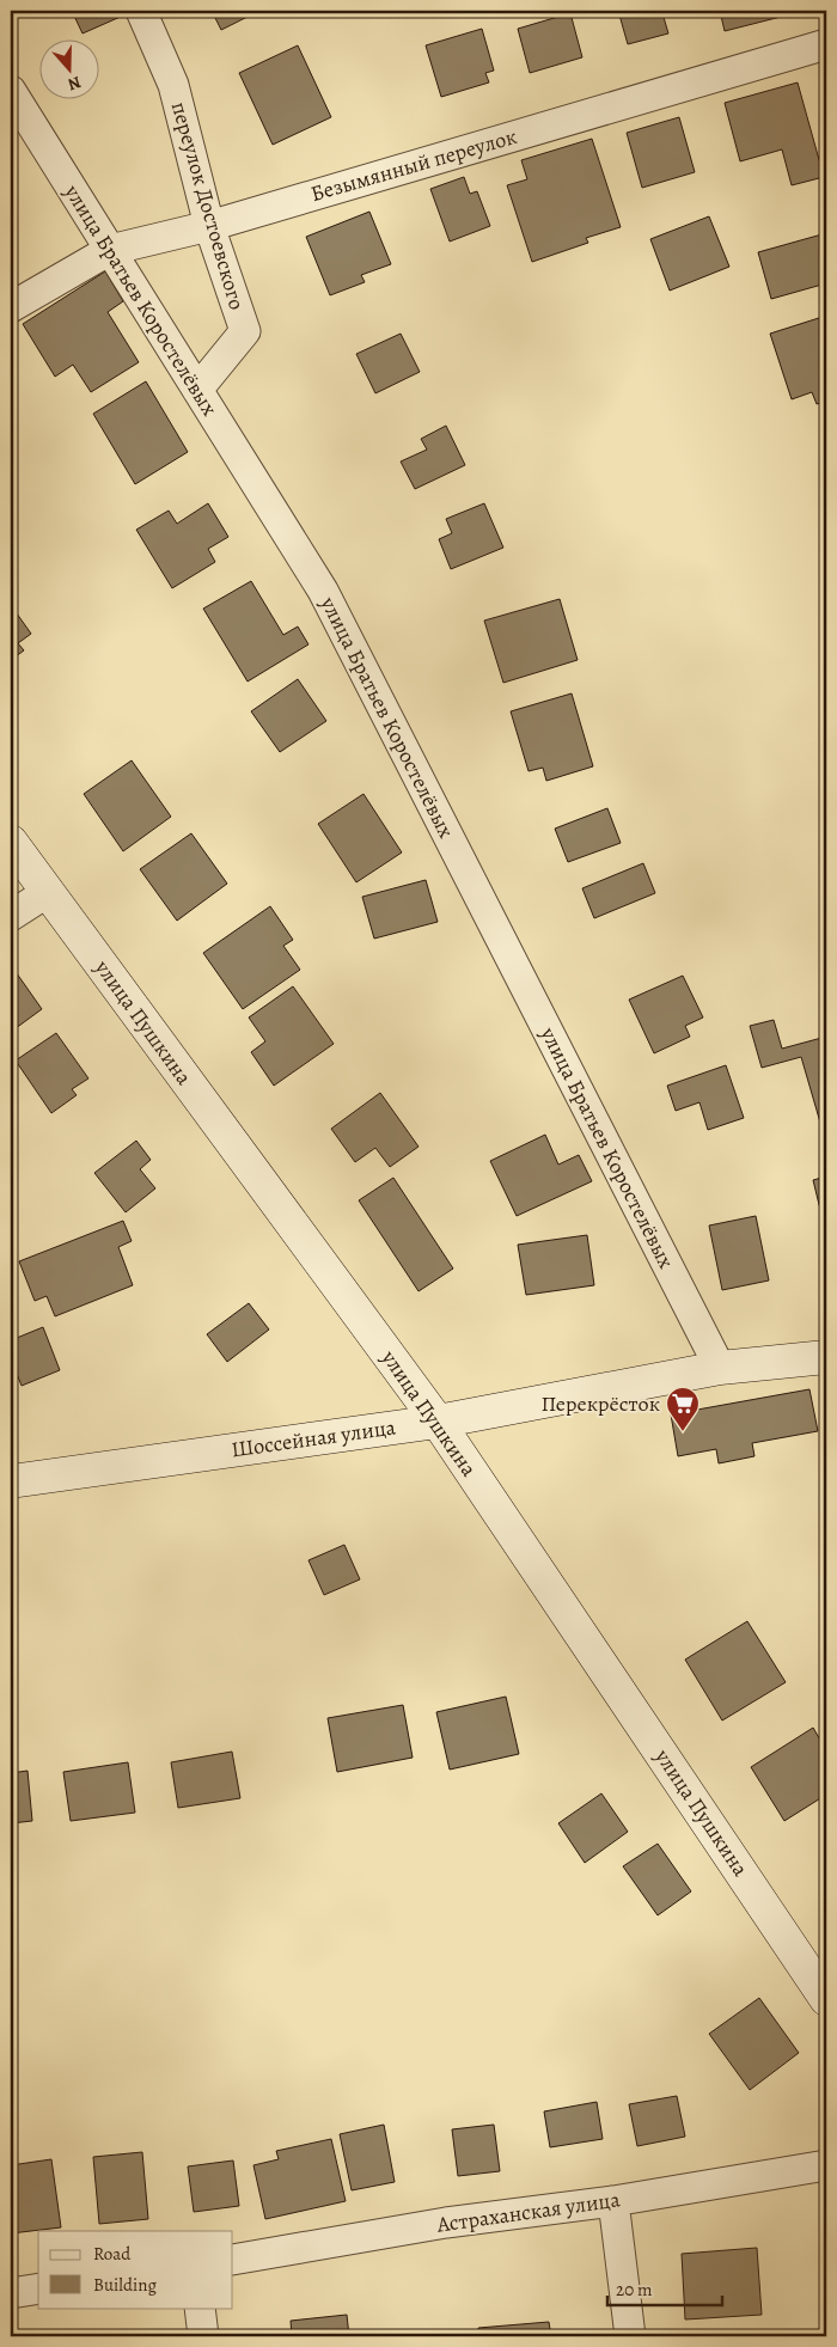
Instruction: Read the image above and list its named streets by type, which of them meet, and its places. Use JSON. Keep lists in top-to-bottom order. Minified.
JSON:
{"streets":{"main road":["улица Пушкина","Шоссейная улица"],"street":["Безымянный переулок","переулок Достоевского","улица Братьев Коростелёвых","Астраханская улица"]},"crossings":[["Безымянный переулок","переулок Достоевского"],["Безымянный переулок","улица Братьев Коростелёвых"],["переулок Достоевского","улица Братьев Коростелёвых"],["улица Братьев Коростелёвых","Шоссейная улица"],["улица Пушкина","Шоссейная улица"]],"places":{"supermarket":["Перекрёсток"]},"legend":["Road","Building"],"scale_bar":"20 m","north":"bottom"}
